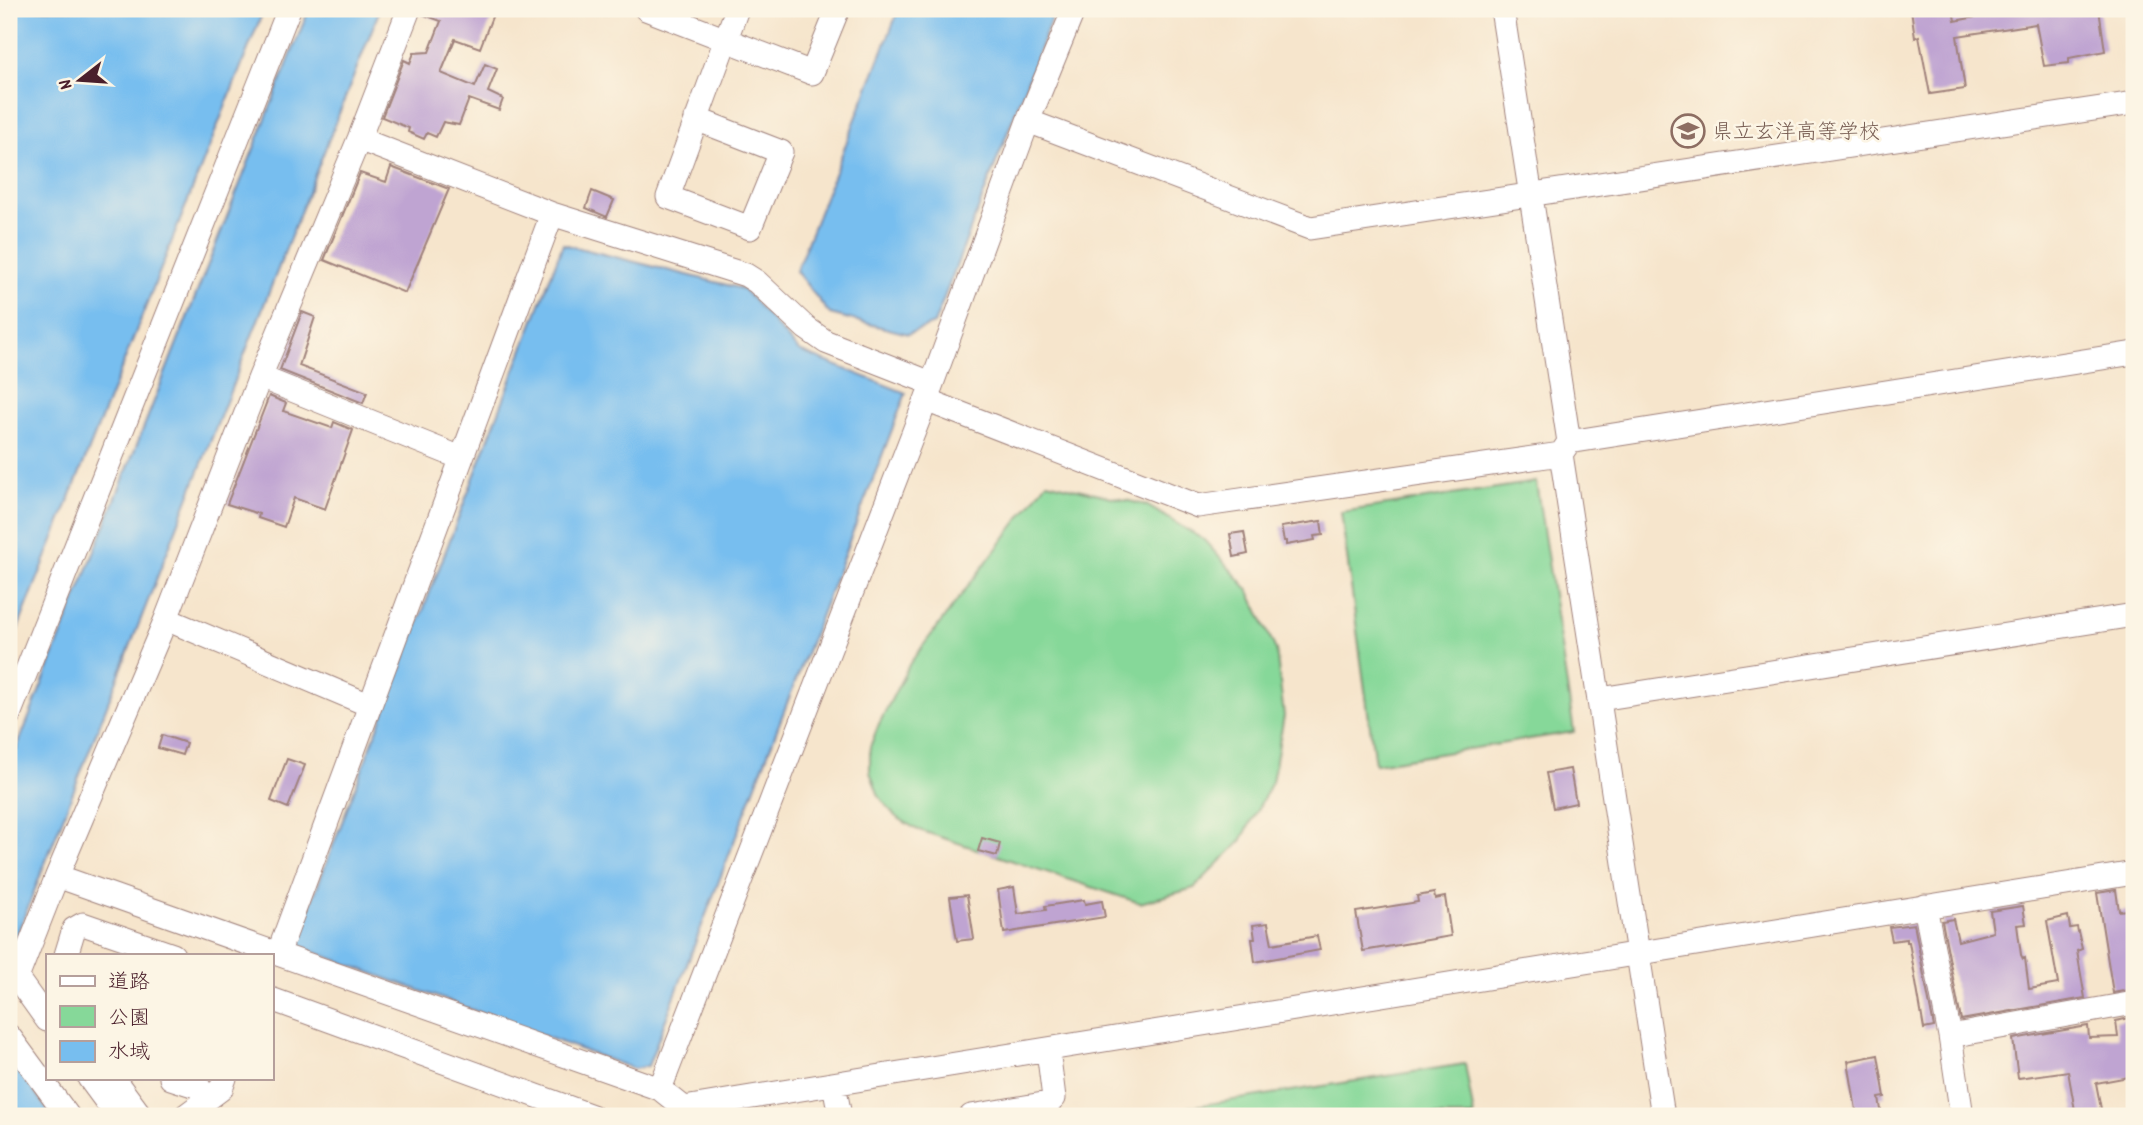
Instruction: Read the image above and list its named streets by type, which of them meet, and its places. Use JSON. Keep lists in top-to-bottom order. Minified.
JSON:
{"places":{"school or university":["県立玄洋高等学校"]},"legend":["道路","公園","水域"],"north":"left"}
